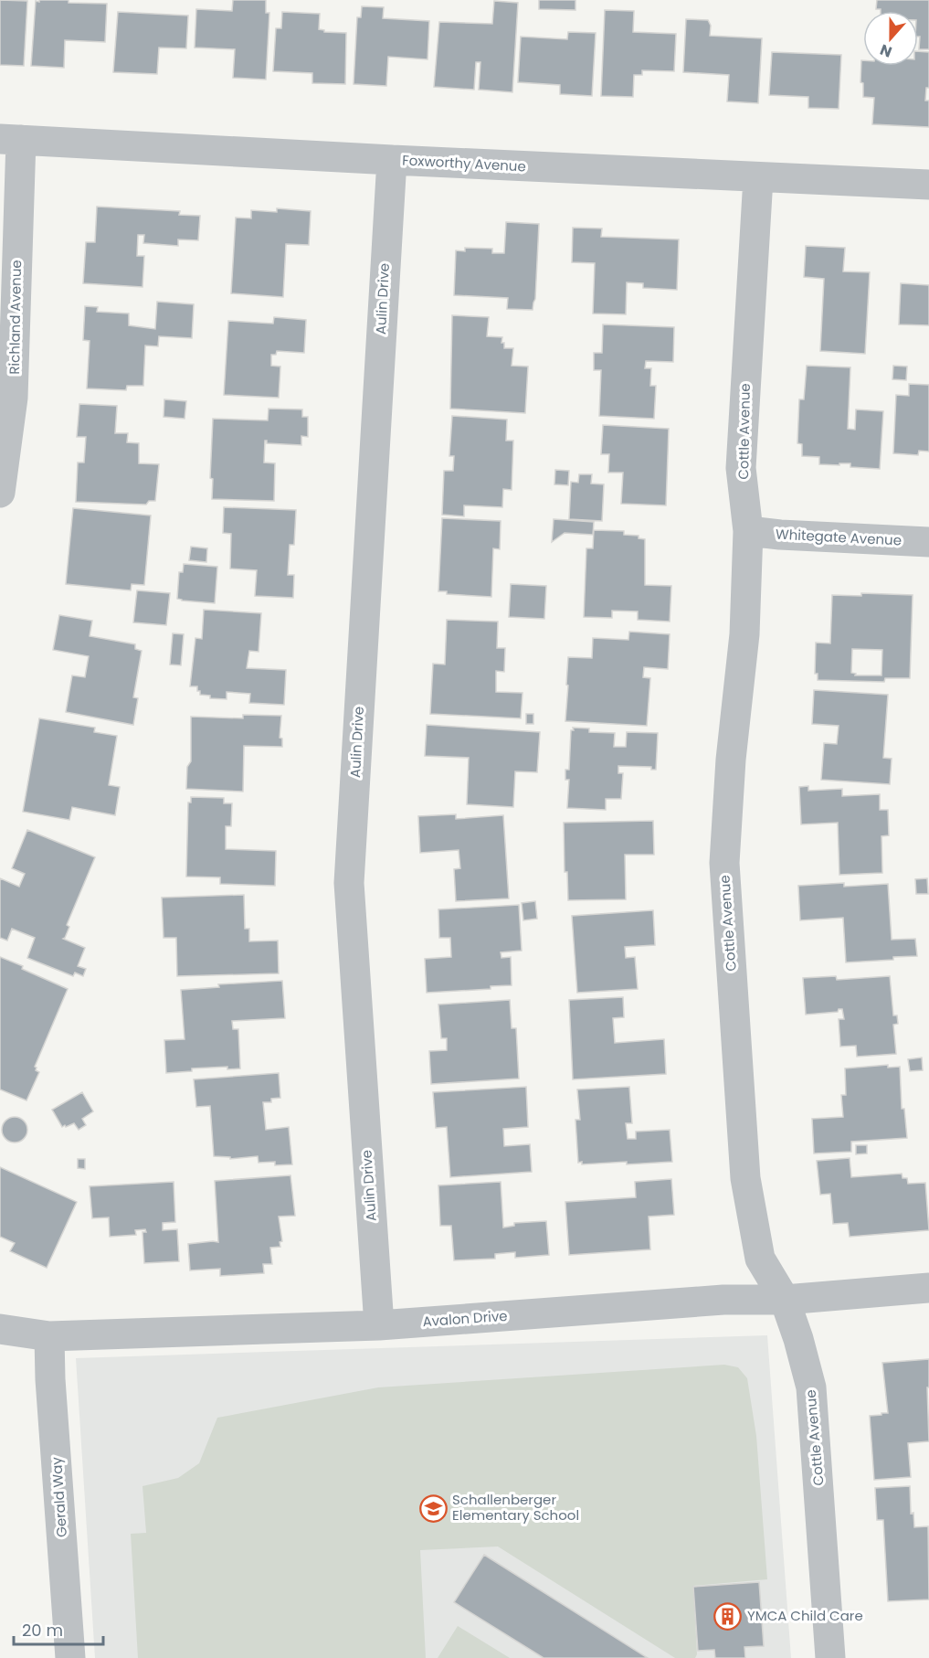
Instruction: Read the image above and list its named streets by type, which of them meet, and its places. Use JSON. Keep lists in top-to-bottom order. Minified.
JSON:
{"streets":{"street":["Foxworthy Avenue","Aulin Drive","Richland Avenue","Cottle Avenue","Whitegate Avenue","Avalon Drive","Gerald Way"]},"crossings":[["Foxworthy Avenue","Aulin Drive"],["Foxworthy Avenue","Richland Avenue"],["Foxworthy Avenue","Cottle Avenue"],["Aulin Drive","Avalon Drive"],["Cottle Avenue","Whitegate Avenue"],["Cottle Avenue","Avalon Drive"],["Avalon Drive","Gerald Way"]],"places":{"school or university":["Schallenberger Elementary School"],"building":["YMCA Child Care"]},"scale_bar":"20 m","north":"bottom"}
